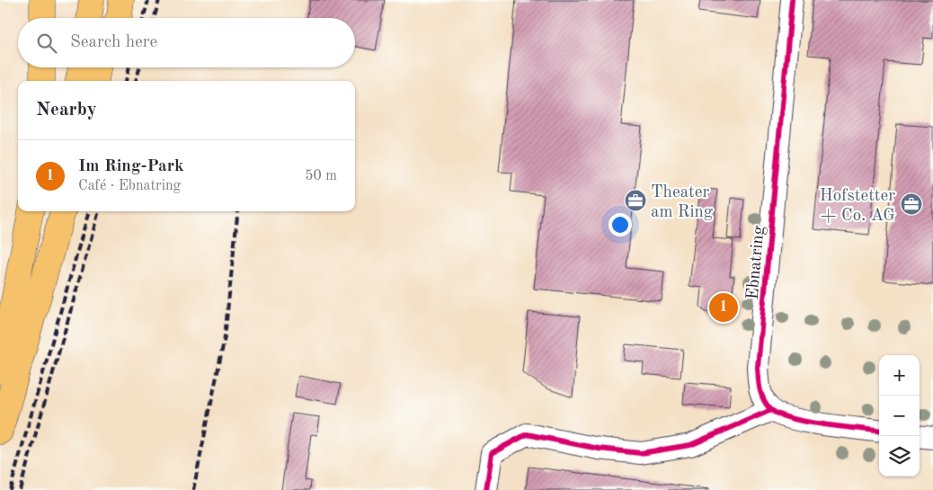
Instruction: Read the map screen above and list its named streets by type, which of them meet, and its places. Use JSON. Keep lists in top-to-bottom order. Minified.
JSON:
{"streets":{"street":["Ebnatring"]},"places":{"office":["Theater am Ring","Hofstetter + Co. AG"]},"page":{"search":"Search here","heading":"Nearby","list":[{"mark":"1","name":"Im Ring-Park","note":"Café · Ebnatring","value":"50 m"}],"pins":"1","map_buttons":["+","−"]}}
